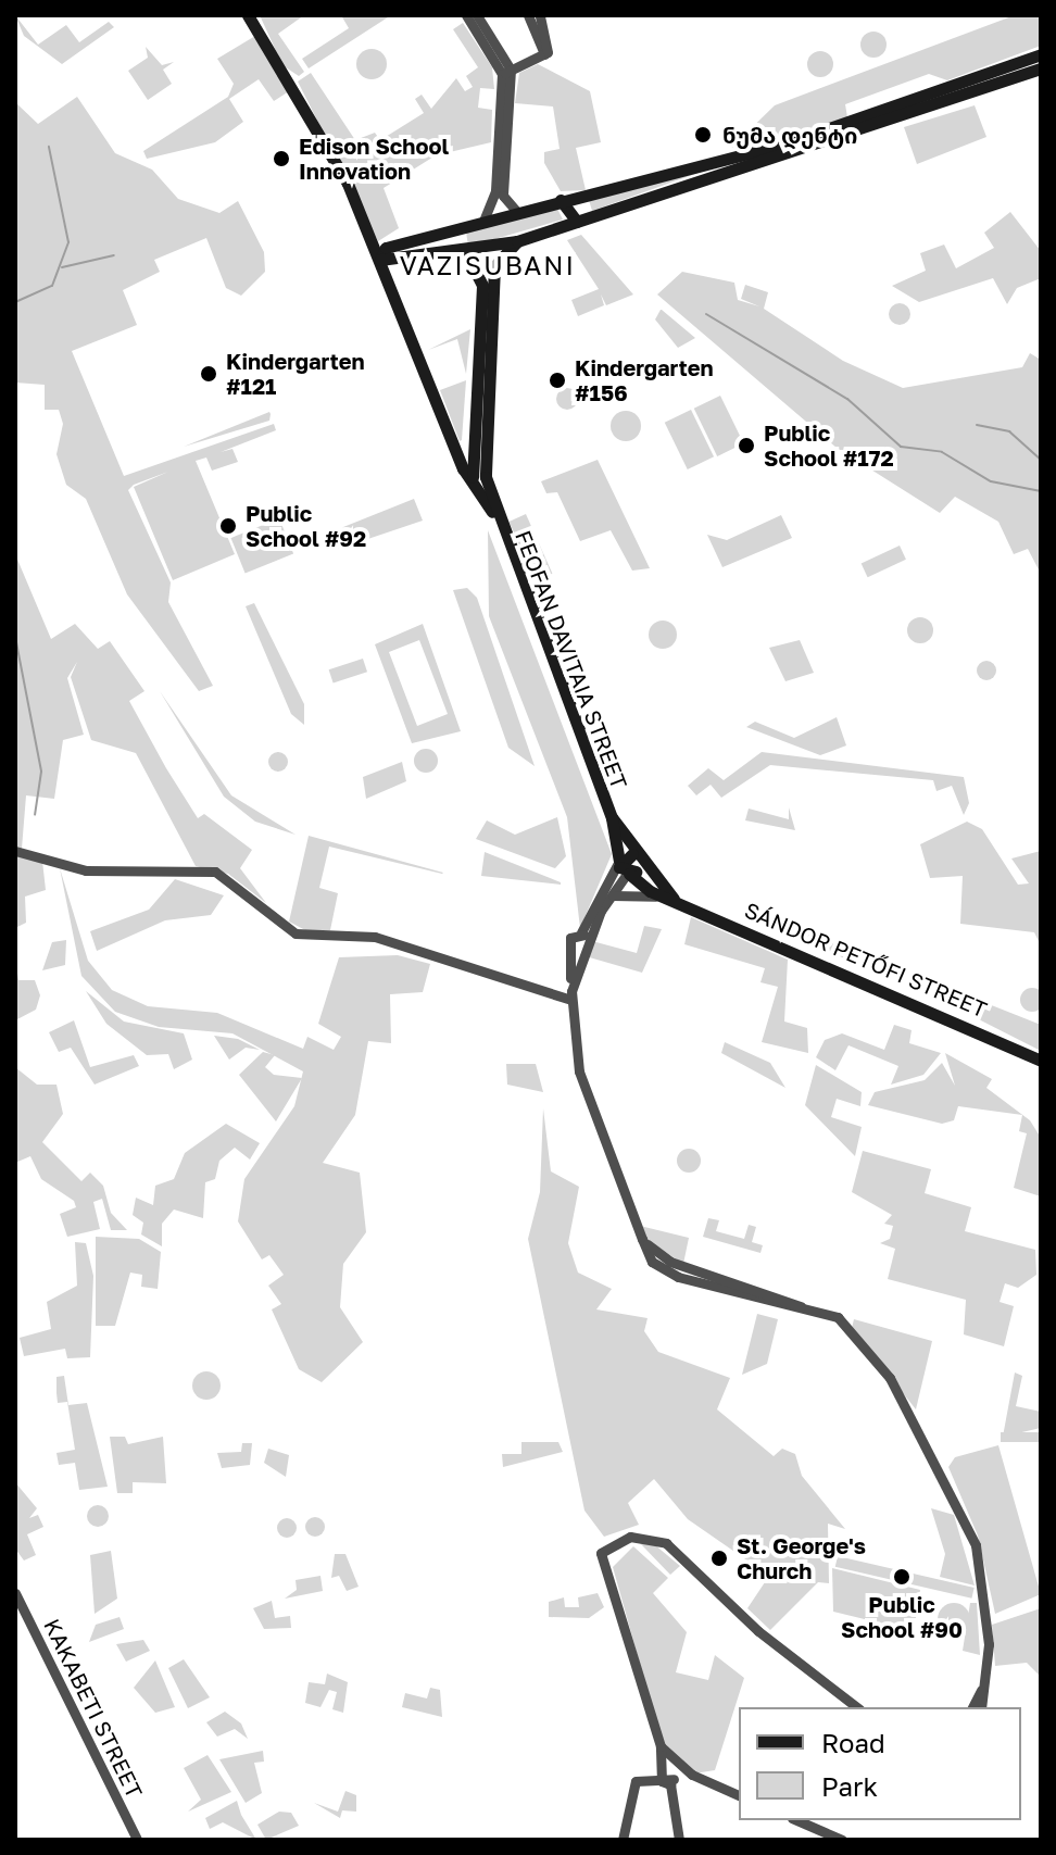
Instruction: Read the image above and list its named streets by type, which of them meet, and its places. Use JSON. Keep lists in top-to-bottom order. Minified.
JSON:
{"streets":{"main road":["FEOFAN DAVITAIA STREET","SÁNDOR PETŐFI STREET"],"street":["KAKABETI STREET"]},"crossings":[["FEOFAN DAVITAIA STREET","SÁNDOR PETŐFI STREET"]],"districts":["VAZISUBANI"],"places":["ნუმა დენტი","Edison School Innovation","Kindergarten #121","Kindergarten #156","Public School #172","Public School #92","St. George's Church","Public School #90"],"legend":["Road","Park"]}
